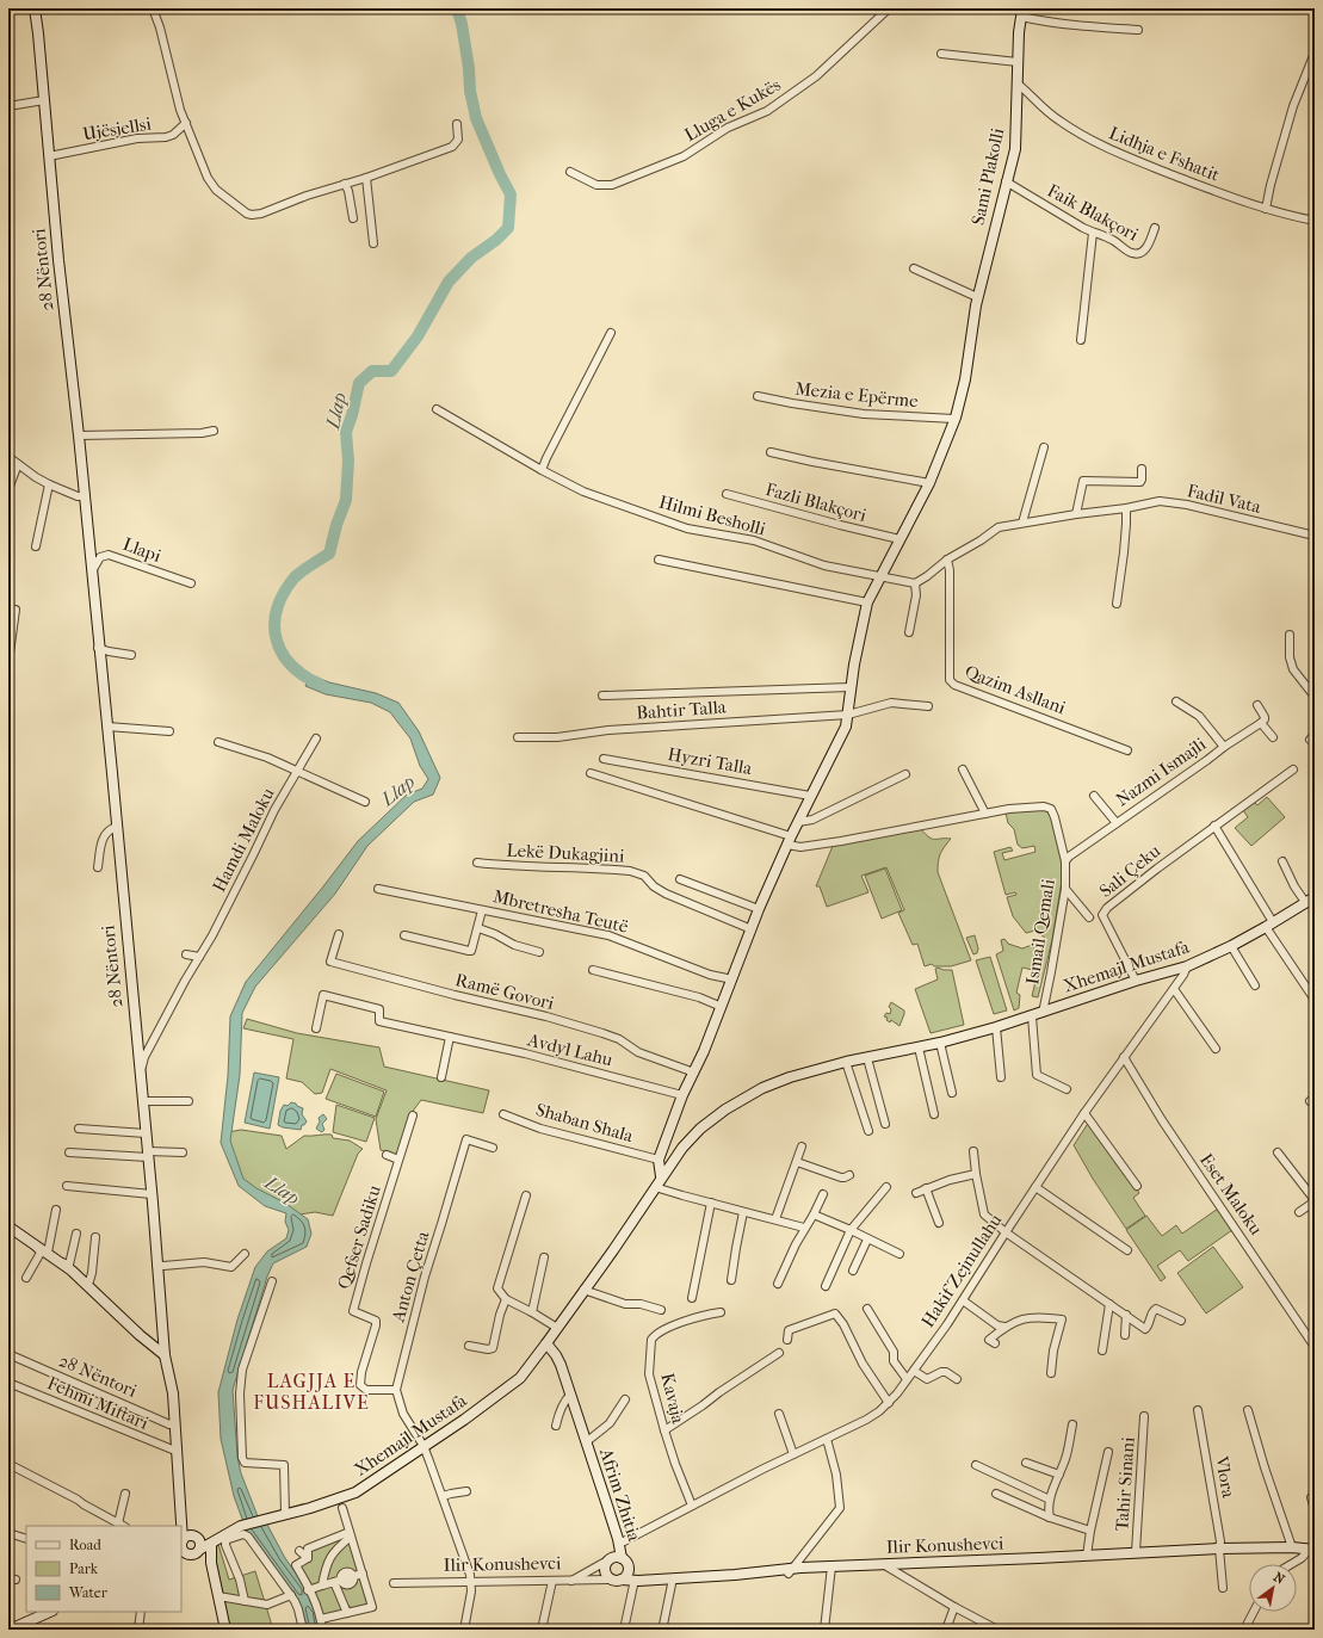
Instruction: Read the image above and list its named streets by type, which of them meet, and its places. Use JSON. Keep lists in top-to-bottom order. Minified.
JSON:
{"streets":{"main road":["Sami Plakolli","28 Nëntori","Xhemajl Mustafa","Afrim Zhitia","Ilir Konushevci"],"street":["Lluga e Kukës","Ujësjellsi","Lidhja e Fshatit","Faik Blakçori","Mezia e Epërme","Fadil Vata","Fazli Blakçori","Hilmi Besholli","Llapi","Qazim Asllani","Bahtir Talla","Hyzri Talla","Nazmi Ismajli","Hamdi Maloku","Lekë Dukagjini","Sali Çeku","Mbretresha Teutë","Ismail Qemali","Ramë Govori","Avdyl Lahu","Shaban Shala","Eset Maloku","Qefser Sadiku","Hakif Zejnullahu","Anton Çetta","Kavaja","Fehmi Miftari","Vlora","Tahir Sinani"]},"crossings":[["Ujësjellsi","28 Nëntori"],["Lidhja e Fshatit","Sami Plakolli"],["Sami Plakolli","Faik Blakçori"],["Sami Plakolli","Mezia e Epërme"],["Sami Plakolli","Fazli Blakçori"],["Sami Plakolli","Hilmi Besholli"],["28 Nëntori","Llapi"],["28 Nëntori","Hamdi Maloku"],["28 Nëntori","Xhemajl Mustafa"],["28 Nëntori","Fehmi Miftari"],["Fadil Vata","Qazim Asllani"],["Nazmi Ismajli","Ismail Qemali"],["Sali Çeku","Xhemajl Mustafa"],["Ismail Qemali","Xhemajl Mustafa"],["Xhemajl Mustafa","Hakif Zejnullahu"],["Xhemajl Mustafa","Afrim Zhitia"],["Eset Maloku","Hakif Zejnullahu"],["Qefser Sadiku","Anton Çetta"],["Hakif Zejnullahu","Kavaja"],["Hakif Zejnullahu","Afrim Zhitia"],["Vlora","Ilir Konushevci"],["Tahir Sinani","Ilir Konushevci"],["Afrim Zhitia","Ilir Konushevci"]],"districts":["LAGJJA E FUSHALIVE"],"water":["Llap"],"legend":["Road","Park","Water"],"north":"top right"}
